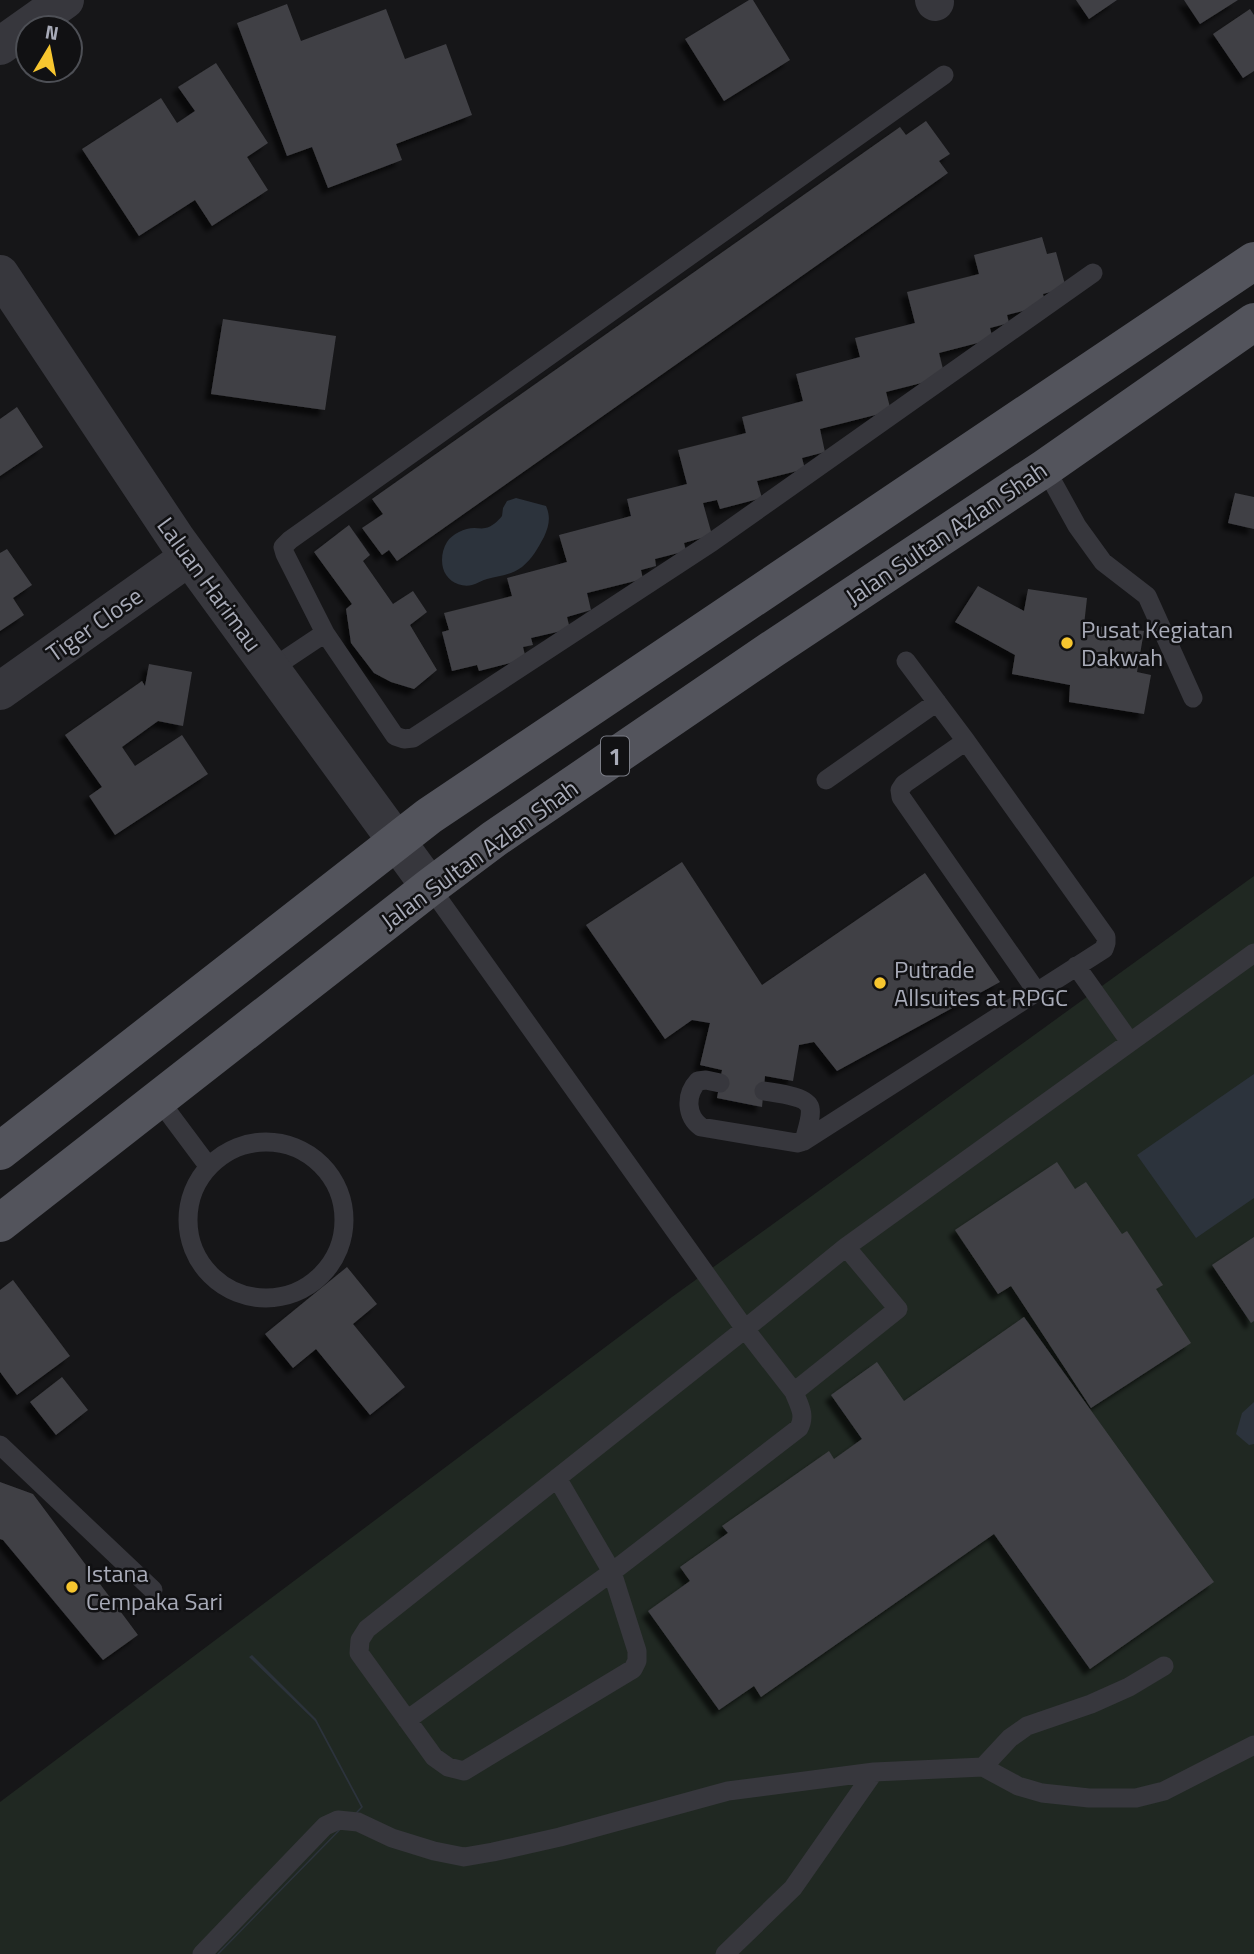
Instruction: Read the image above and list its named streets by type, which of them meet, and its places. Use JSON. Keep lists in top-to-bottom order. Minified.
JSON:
{"streets":{"main road":["Jalan Sultan Azlan Shah","1"],"street":["Laluan Harimau","Tiger Close"]},"crossings":[["Jalan Sultan Azlan Shah","Laluan Harimau"],["Laluan Harimau","Tiger Close"],["Laluan Harimau","1"]],"places":["Pusat Kegiatan Dakwah","Putrade Allsuites at RPGC","Istana Cempaka Sari"],"north":"top"}
